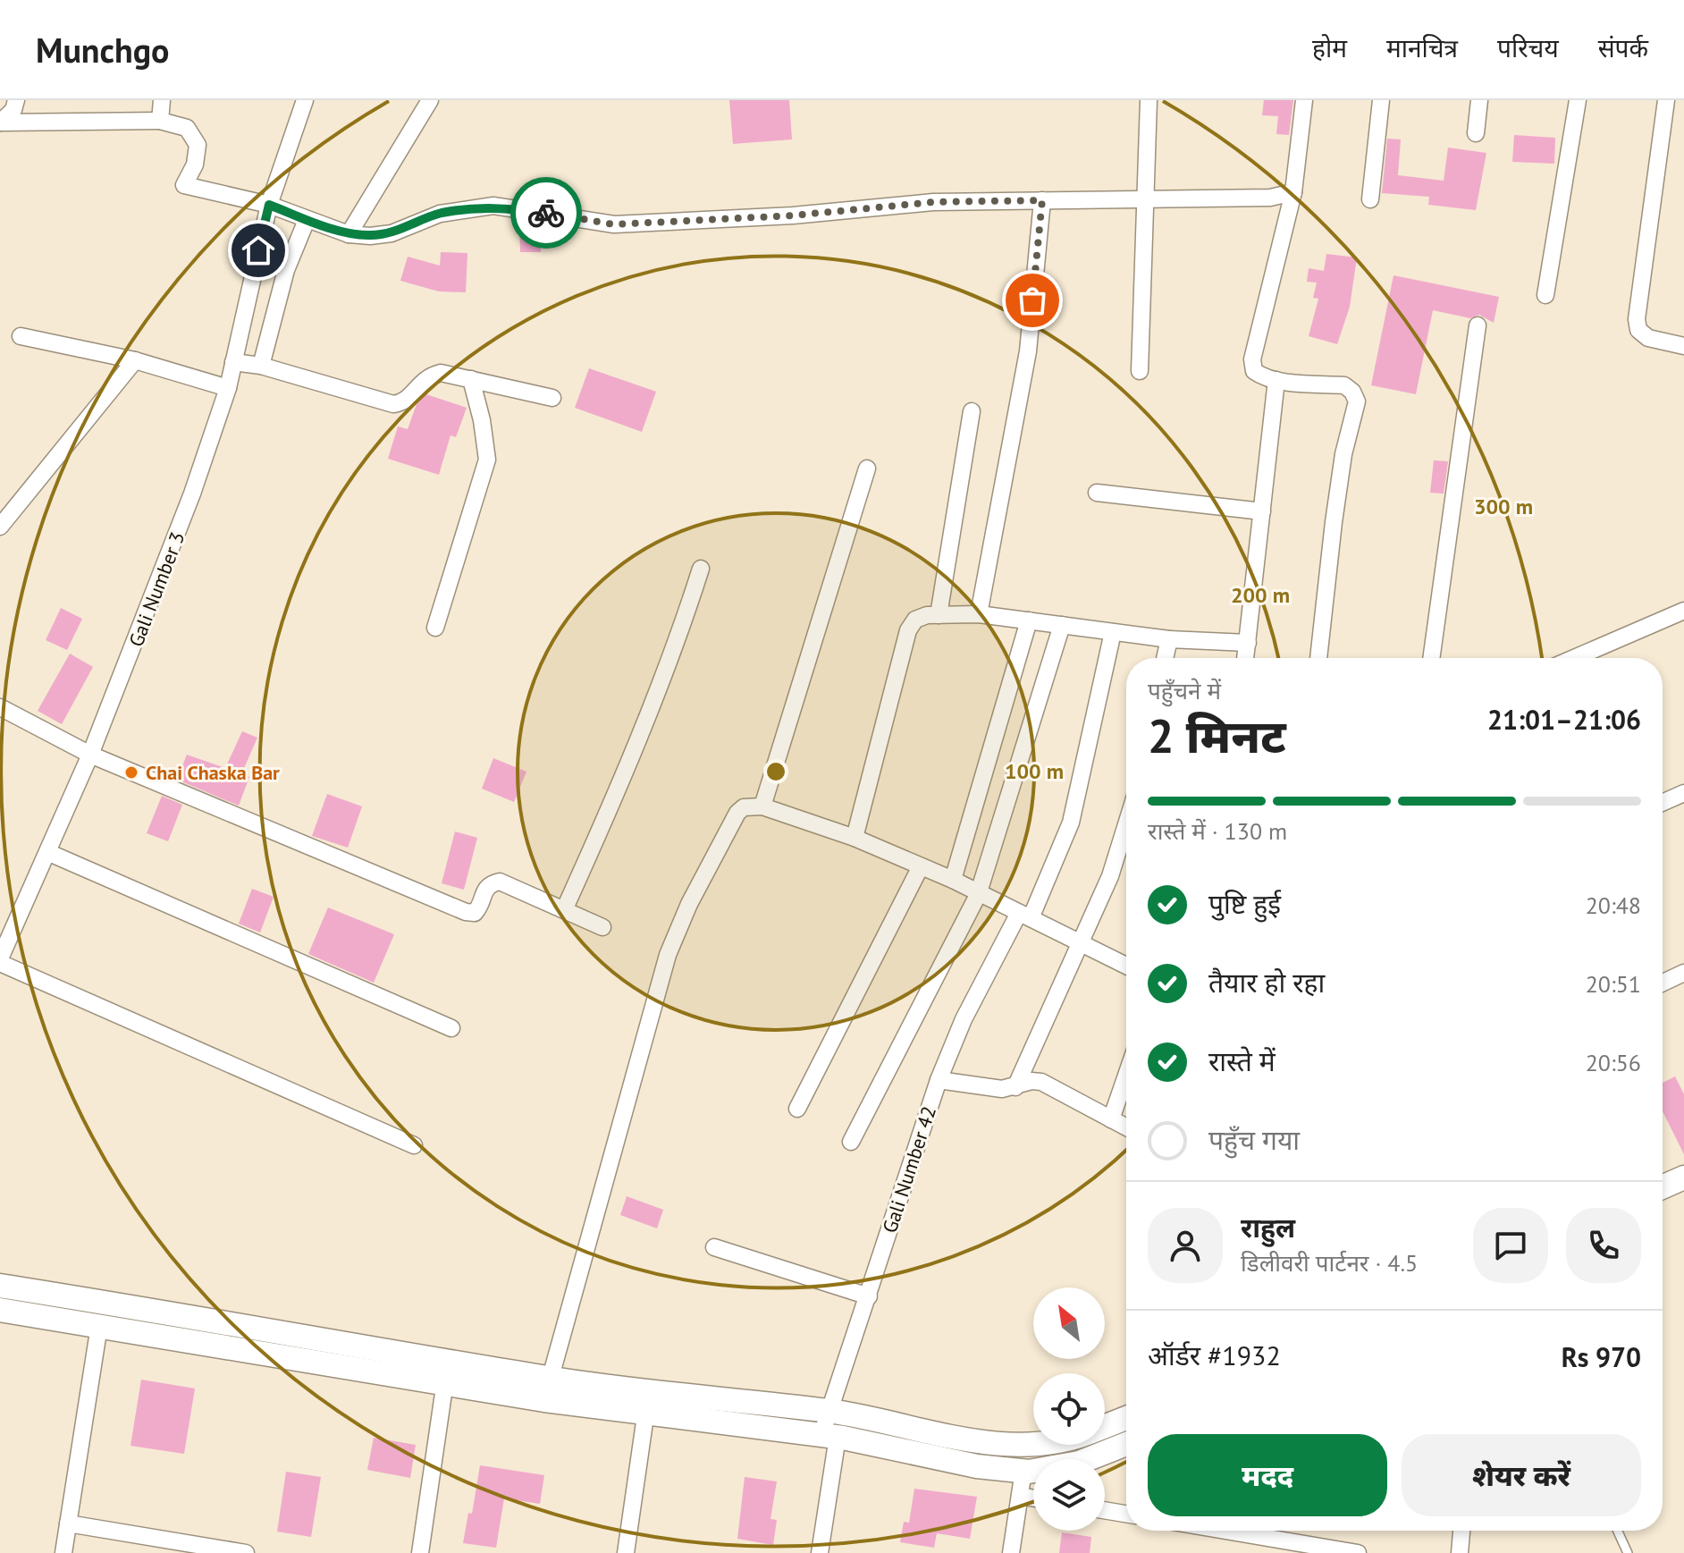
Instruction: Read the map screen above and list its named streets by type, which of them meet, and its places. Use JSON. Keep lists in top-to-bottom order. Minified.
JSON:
{"streets":{"street":["Gali Number 3","Gali Number 42"]},"places":["Chai Chaska Bar"],"north":"top left","page":{"header":"Munchgo","nav":["होम","मानचित्र","परिचय","संपर्क"],"heading":["2 मिनट","पहुँचने में","21:01–21:06"],"panel":["राहुल","डिलीवरी पार्टनर · 4.5","ऑर्डर #1932","Rs 970"],"bar":"रास्ते में · 130 m","list":[["पुष्टि हुई","20:48"],["तैयार हो रहा","20:51"],["रास्ते में","20:56"],"पहुँच गया"],"buttons":["मदद","शेयर करें"]},"rings":["300 m","200 m","100 m"]}
